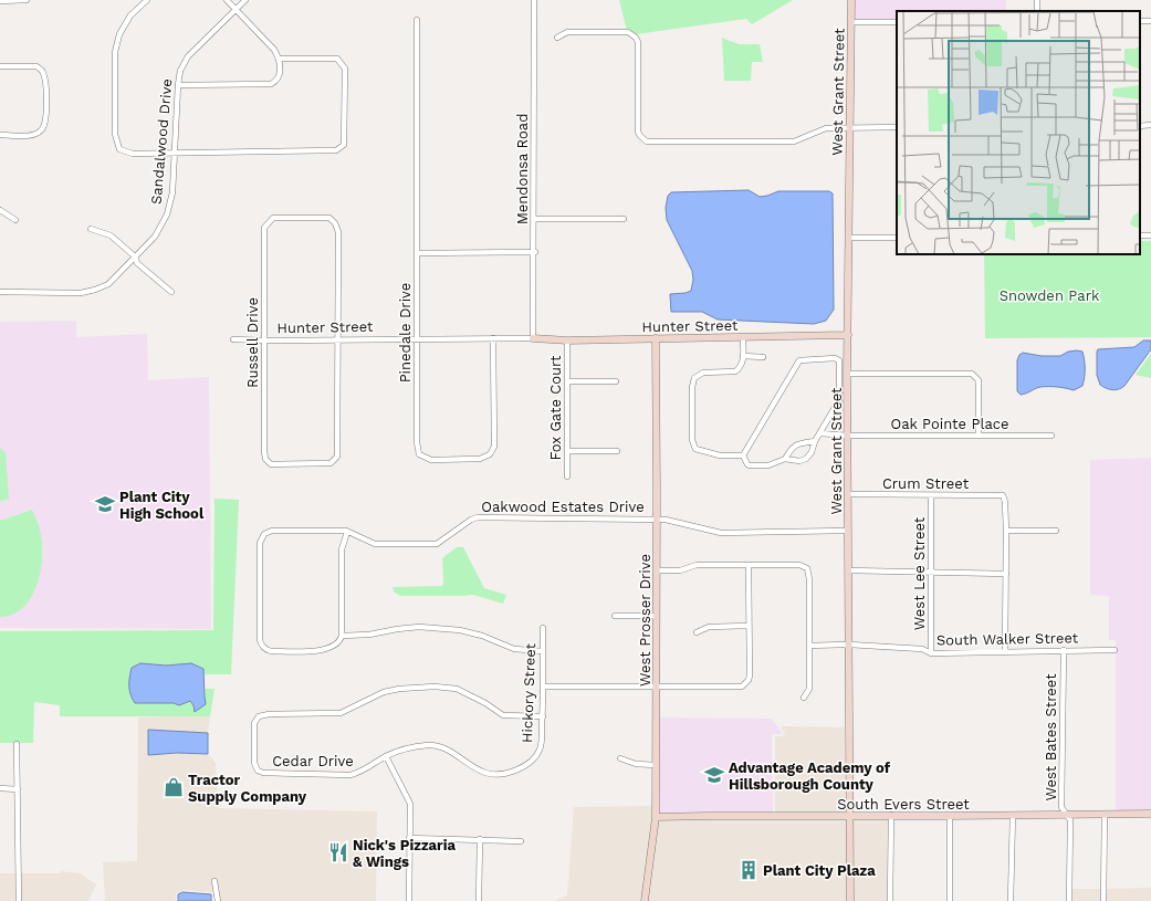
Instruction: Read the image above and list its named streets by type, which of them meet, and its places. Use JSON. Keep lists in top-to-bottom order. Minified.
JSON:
{"streets":{"street":["West Grant Street","Sandalwood Drive","Mendonsa Road","Hunter Street","Pinedale Drive","Russell Drive","Fox Gate Court","Oak Pointe Place","Crum Street","Oakwood Estates Drive","West Lee Street","West Prosser Drive","South Walker Street","Hickory Street","West Bates Street","Cedar Drive","South Evers Street"]},"crossings":[["West Grant Street","Hunter Street"],["West Grant Street","Oak Pointe Place"],["West Grant Street","Crum Street"],["West Grant Street","Oakwood Estates Drive"],["West Grant Street","South Walker Street"],["West Grant Street","South Evers Street"],["Mendonsa Road","Hunter Street"],["Hunter Street","Pinedale Drive"],["Hunter Street","Russell Drive"],["Hunter Street","Fox Gate Court"],["Hunter Street","West Prosser Drive"],["Crum Street","West Lee Street"],["Oakwood Estates Drive","West Prosser Drive"],["West Lee Street","South Walker Street"],["West Prosser Drive","South Evers Street"],["South Walker Street","West Bates Street"],["Hickory Street","Cedar Drive"],["West Bates Street","South Evers Street"]],"parks":["Snowden Park"],"places":{"school or university":["Plant City High School","Advantage Academy of Hillsborough County"],"shop":["Tractor Supply Company"],"restaurant":["Nick's Pizzaria & Wings"],"building":["Plant City Plaza"]}}
